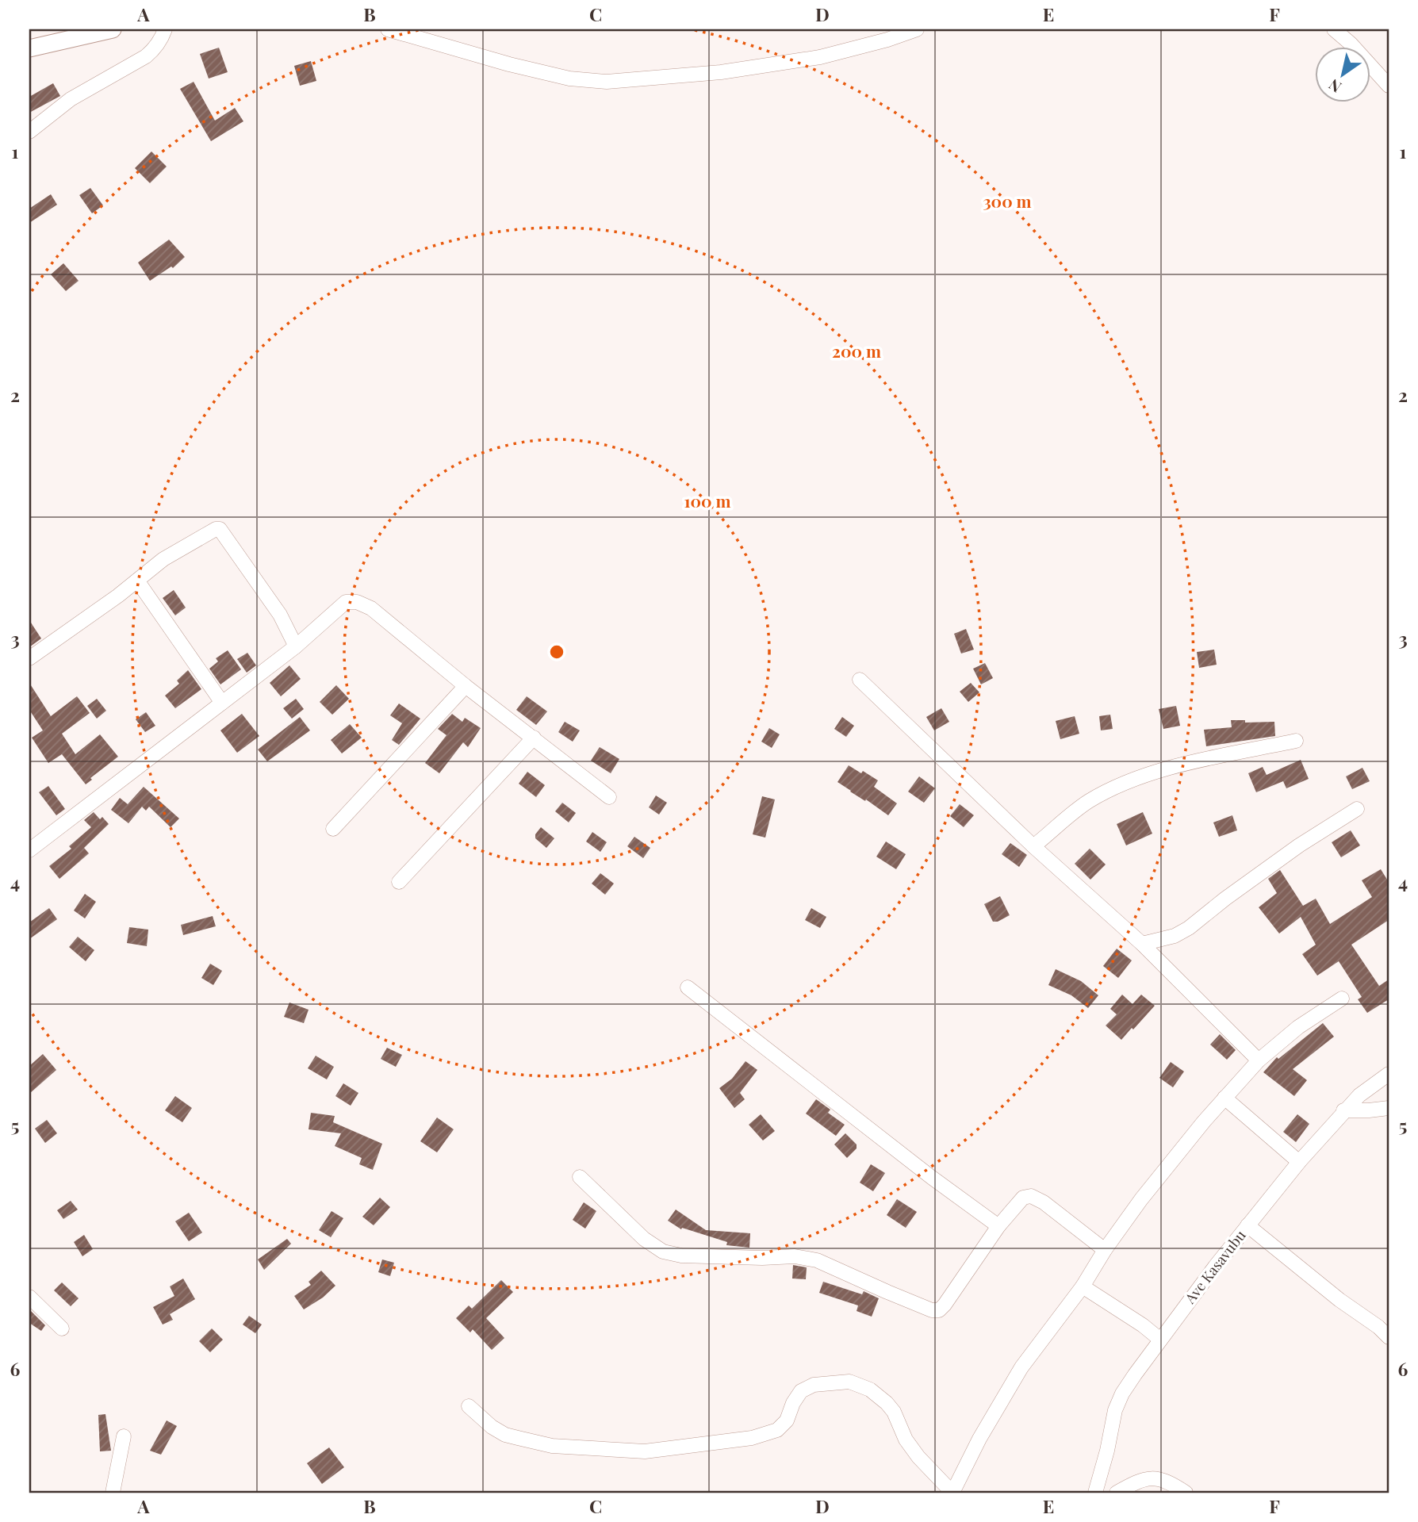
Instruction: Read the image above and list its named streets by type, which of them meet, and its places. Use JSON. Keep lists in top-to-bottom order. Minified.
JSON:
{"streets":{"street":["Ave Kasavubu"]},"north":"bottom left","grid":{"columns":["A","B","C","D","E","F"],"rows":["1","2","3","4","5","6"]},"rings":["300 m","200 m","100 m"]}
